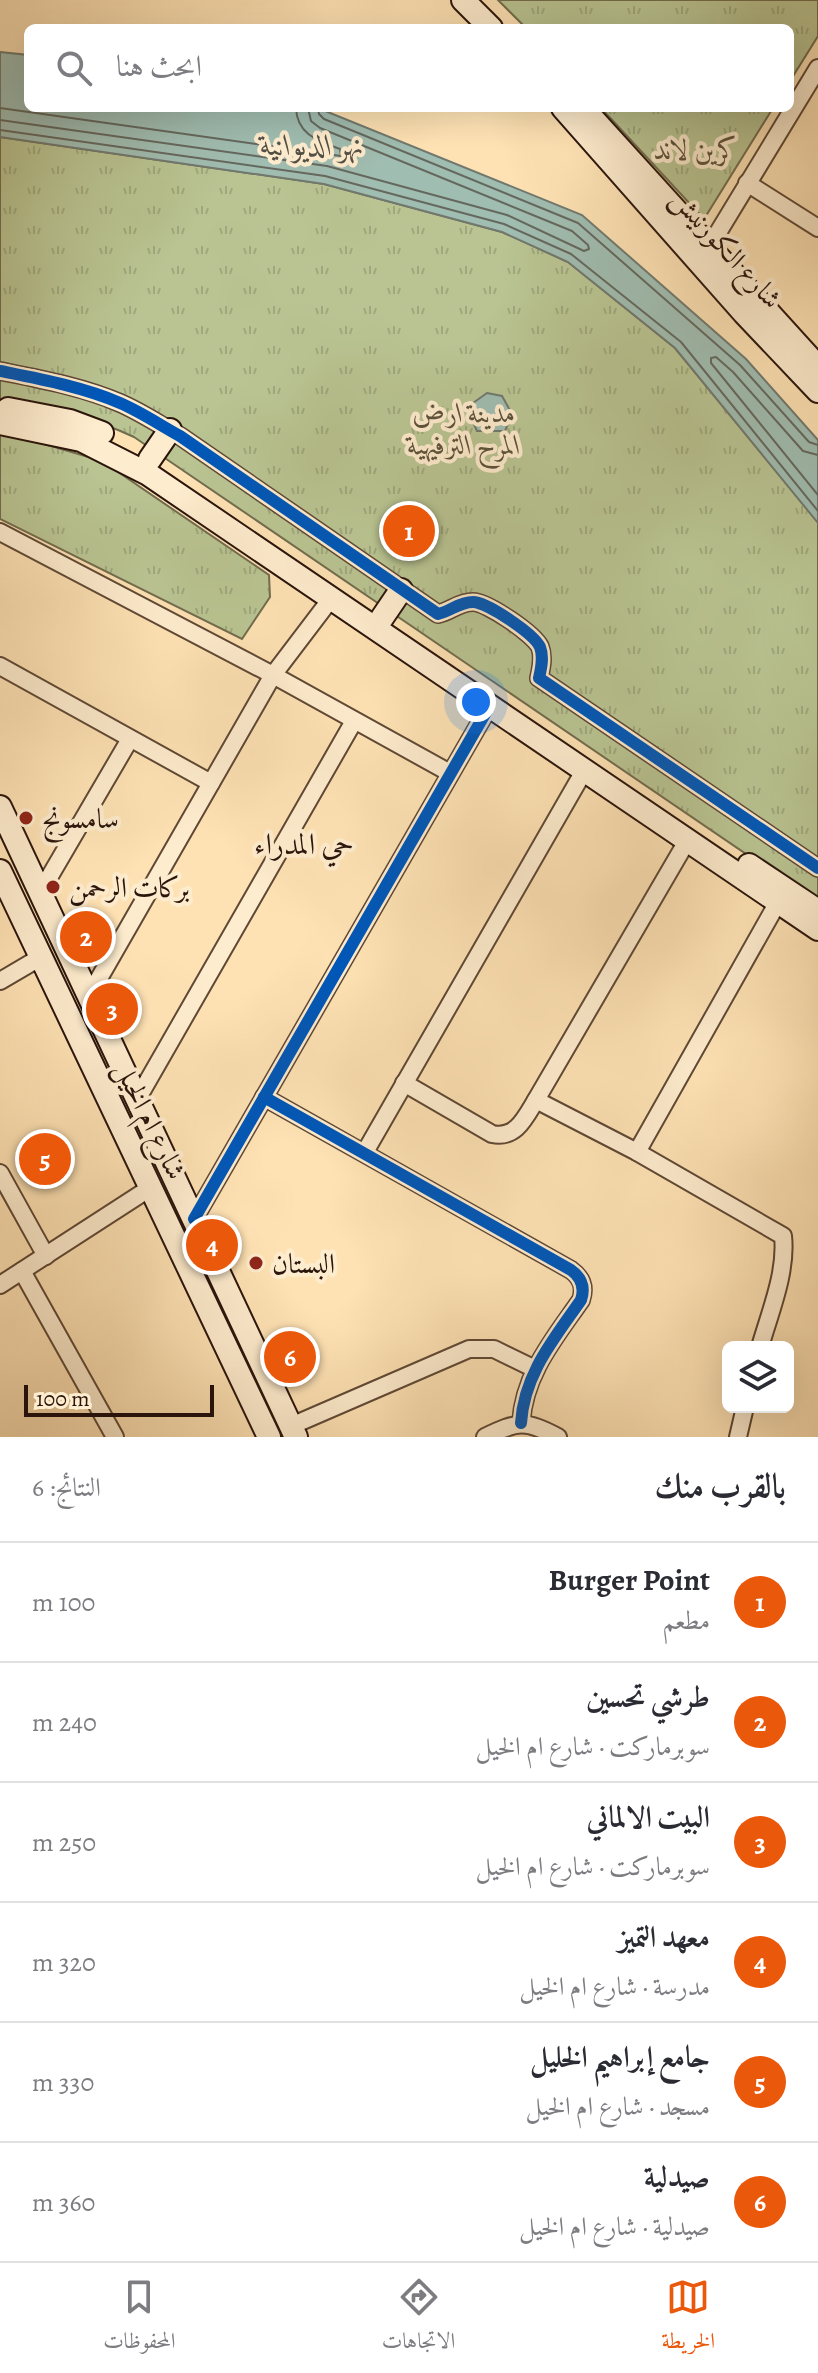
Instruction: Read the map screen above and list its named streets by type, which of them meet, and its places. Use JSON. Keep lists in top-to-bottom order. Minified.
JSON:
{"streets":{"main road":["شارع الكورنيش","شارع ام الخيل"]},"districts":["حي المدراء"],"water":["نهر الديوانية"],"parks":["كرين لاند","مدينة ارض المرح الترفيهية"],"places":["سامسونج","بركات الرحمن","البستان"],"scale_bar":"100 m","page":{"search":"ابحث هنا","pins":["1","2","3","5","4","6"],"scale":"100 m","heading":["بالقرب منك","النتائج: 6"],"list":[{"mark":"1","name":"Burger Point","note":"مطعم","value":"100 m"},{"mark":"2","name":"طرشي تحسين","note":"سوبرماركت · شارع ام الخيل","value":"240 m"},{"mark":"3","name":"البيت الالماني","note":"سوبرماركت · شارع ام الخيل","value":"250 m"},{"mark":"4","name":"معهد التميز","note":"مدرسة · شارع ام الخيل","value":"320 m"},{"mark":"5","name":"جامع إبراهيم الخليل","note":"مسجد · شارع ام الخيل","value":"330 m"},{"mark":"6","name":"صيدلية","note":"صيدلية · شارع ام الخيل","value":"360 m"}],"nav":["الخريطة","الاتجاهات","المحفوظات"]}}
